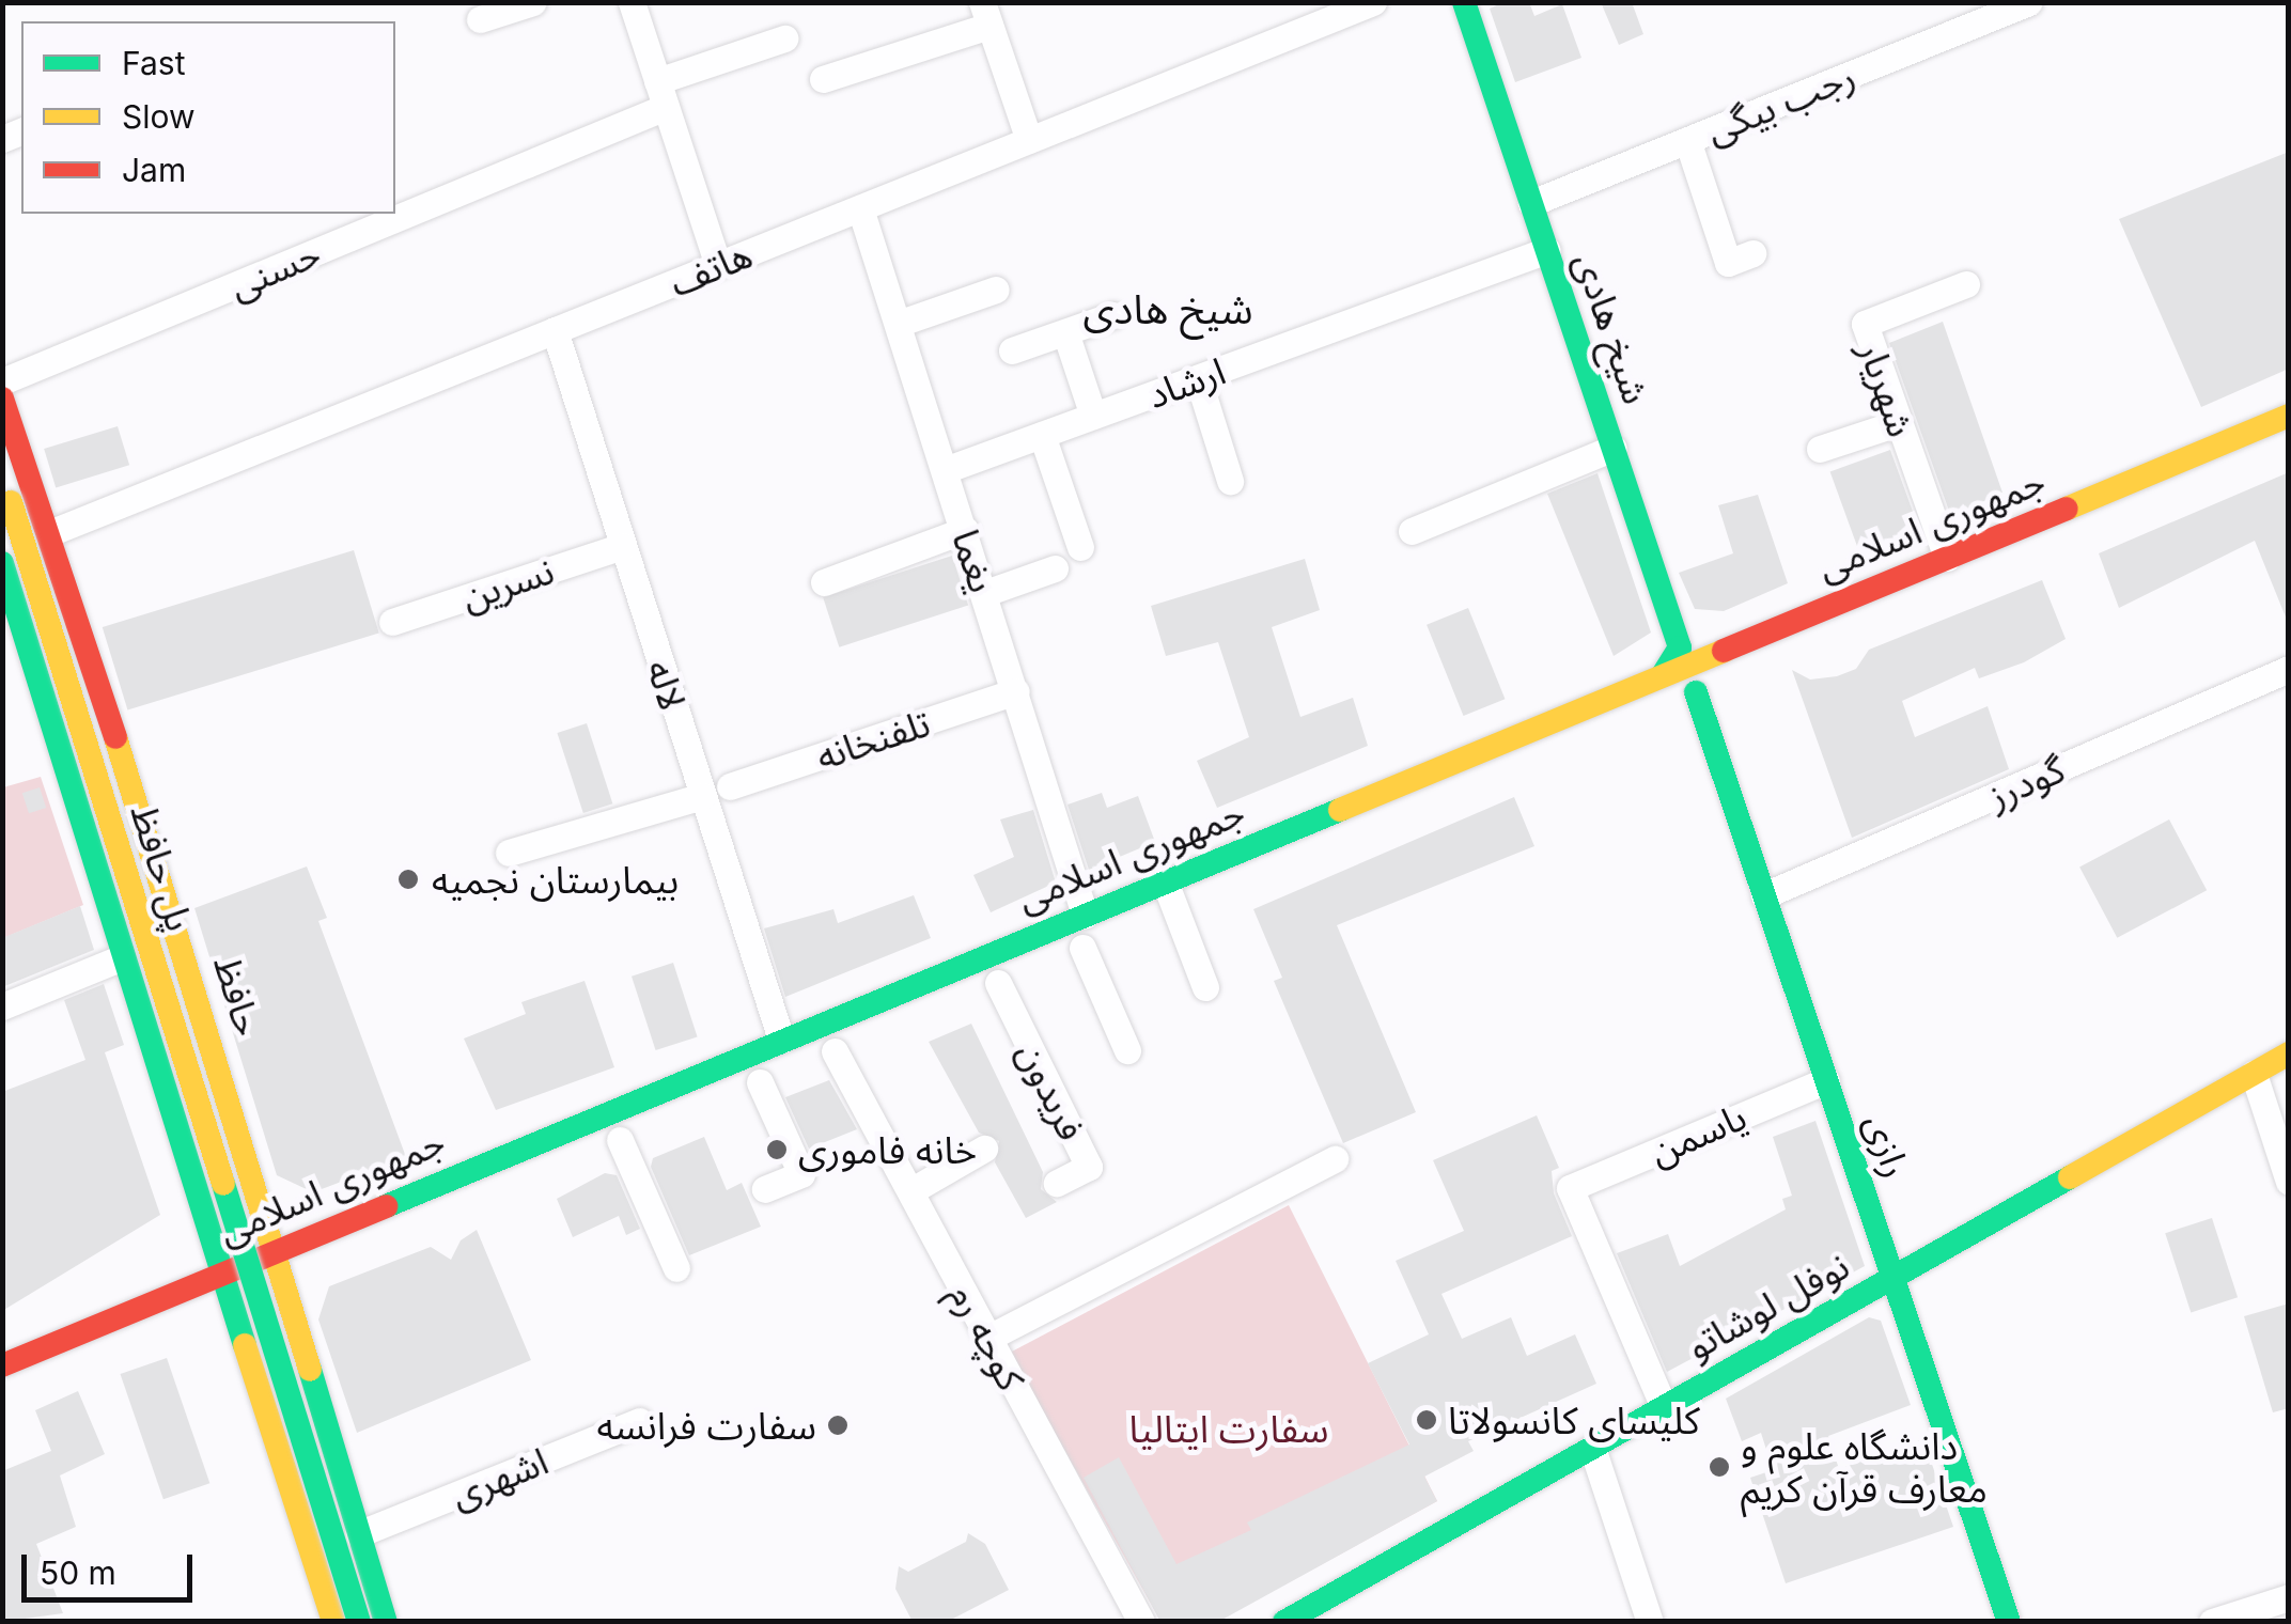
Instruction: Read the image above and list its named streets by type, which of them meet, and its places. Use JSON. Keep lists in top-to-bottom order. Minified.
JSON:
{"streets":{"main road":["شیخ هادی","جمهوری اسلامی","پل حافظ","حافظ","رازی","نوفل لوشاتو"],"street":["رجب بیگی","هاتف","حسنی","ارشاد","شهریار","یغما","نسرین","لاله","تلفنخانه","گودرز","فریدون","یاسمن","کوچه رم","اشهری"]},"crossings":[["رجب بیگی","شیخ هادی"],["هاتف","یغما"],["هاتف","لاله"],["هاتف","حافظ"],["شیخ هادی","ارشاد"],["شیخ هادی","جمهوری اسلامی"],["ارشاد","یغما"],["شهریار","جمهوری اسلامی"],["جمهوری اسلامی","یغما"],["جمهوری اسلامی","لاله"],["جمهوری اسلامی","حافظ"],["جمهوری اسلامی","رازی"],["یغما","تلفنخانه"],["نسرین","لاله"],["گودرز","رازی"],["حافظ","اشهری"],["یاسمن","رازی"],["یاسمن","نوفل لوشاتو"],["رازی","نوفل لوشاتو"]],"districts":["شیخ هادی"],"parks":["سفارت ایتالیا"],"places":["بیمارستان نجمیه","خانه فاموری","کلیسای کانسولاتا","سفارت فرانسه","دانشگاه علوم و معارف قرآن کریم"],"legend":["Fast","Slow","Jam"],"scale_bar":"50 m"}
